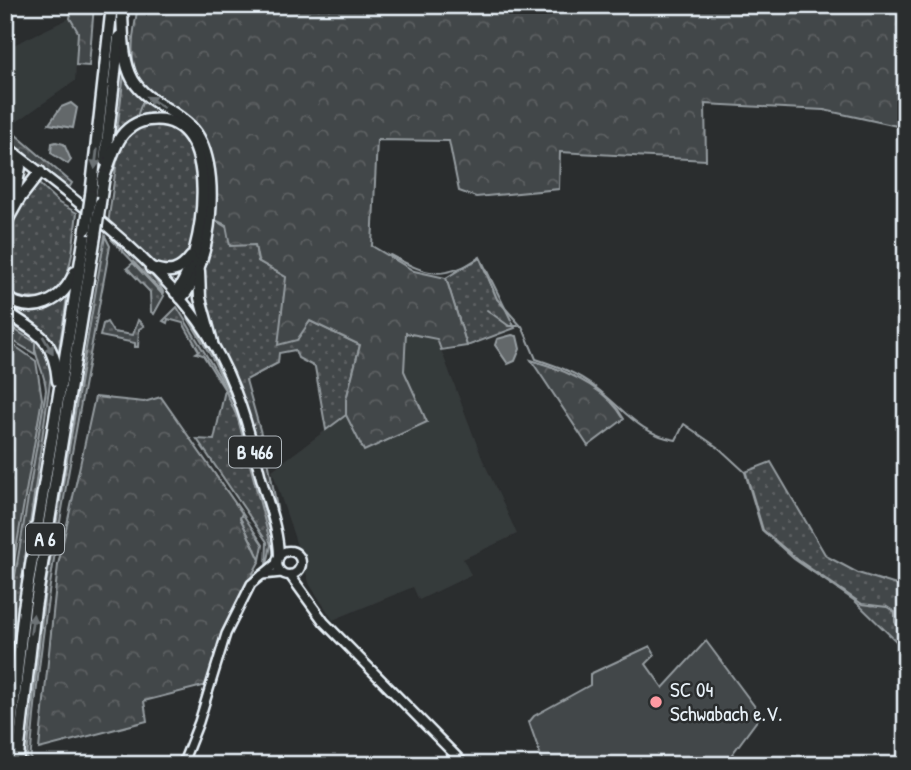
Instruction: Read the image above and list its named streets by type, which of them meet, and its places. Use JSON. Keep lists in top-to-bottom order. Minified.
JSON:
{"streets":{"highway":["A 6"],"main road":["B 466"]},"places":["SC 04 Schwabach e.V."]}
